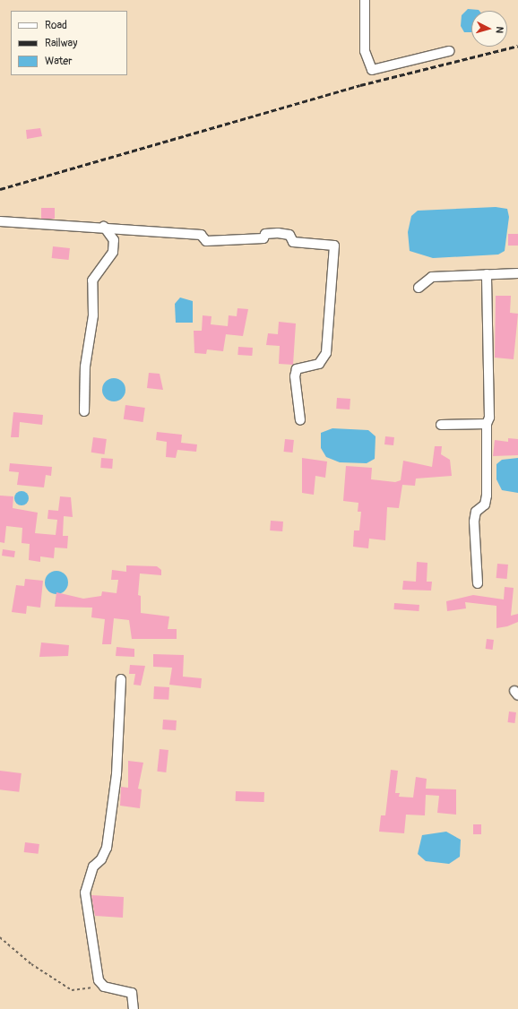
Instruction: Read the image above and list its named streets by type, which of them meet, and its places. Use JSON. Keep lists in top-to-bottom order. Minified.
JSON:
{"legend":["Road","Railway","Water"],"north":"right"}
